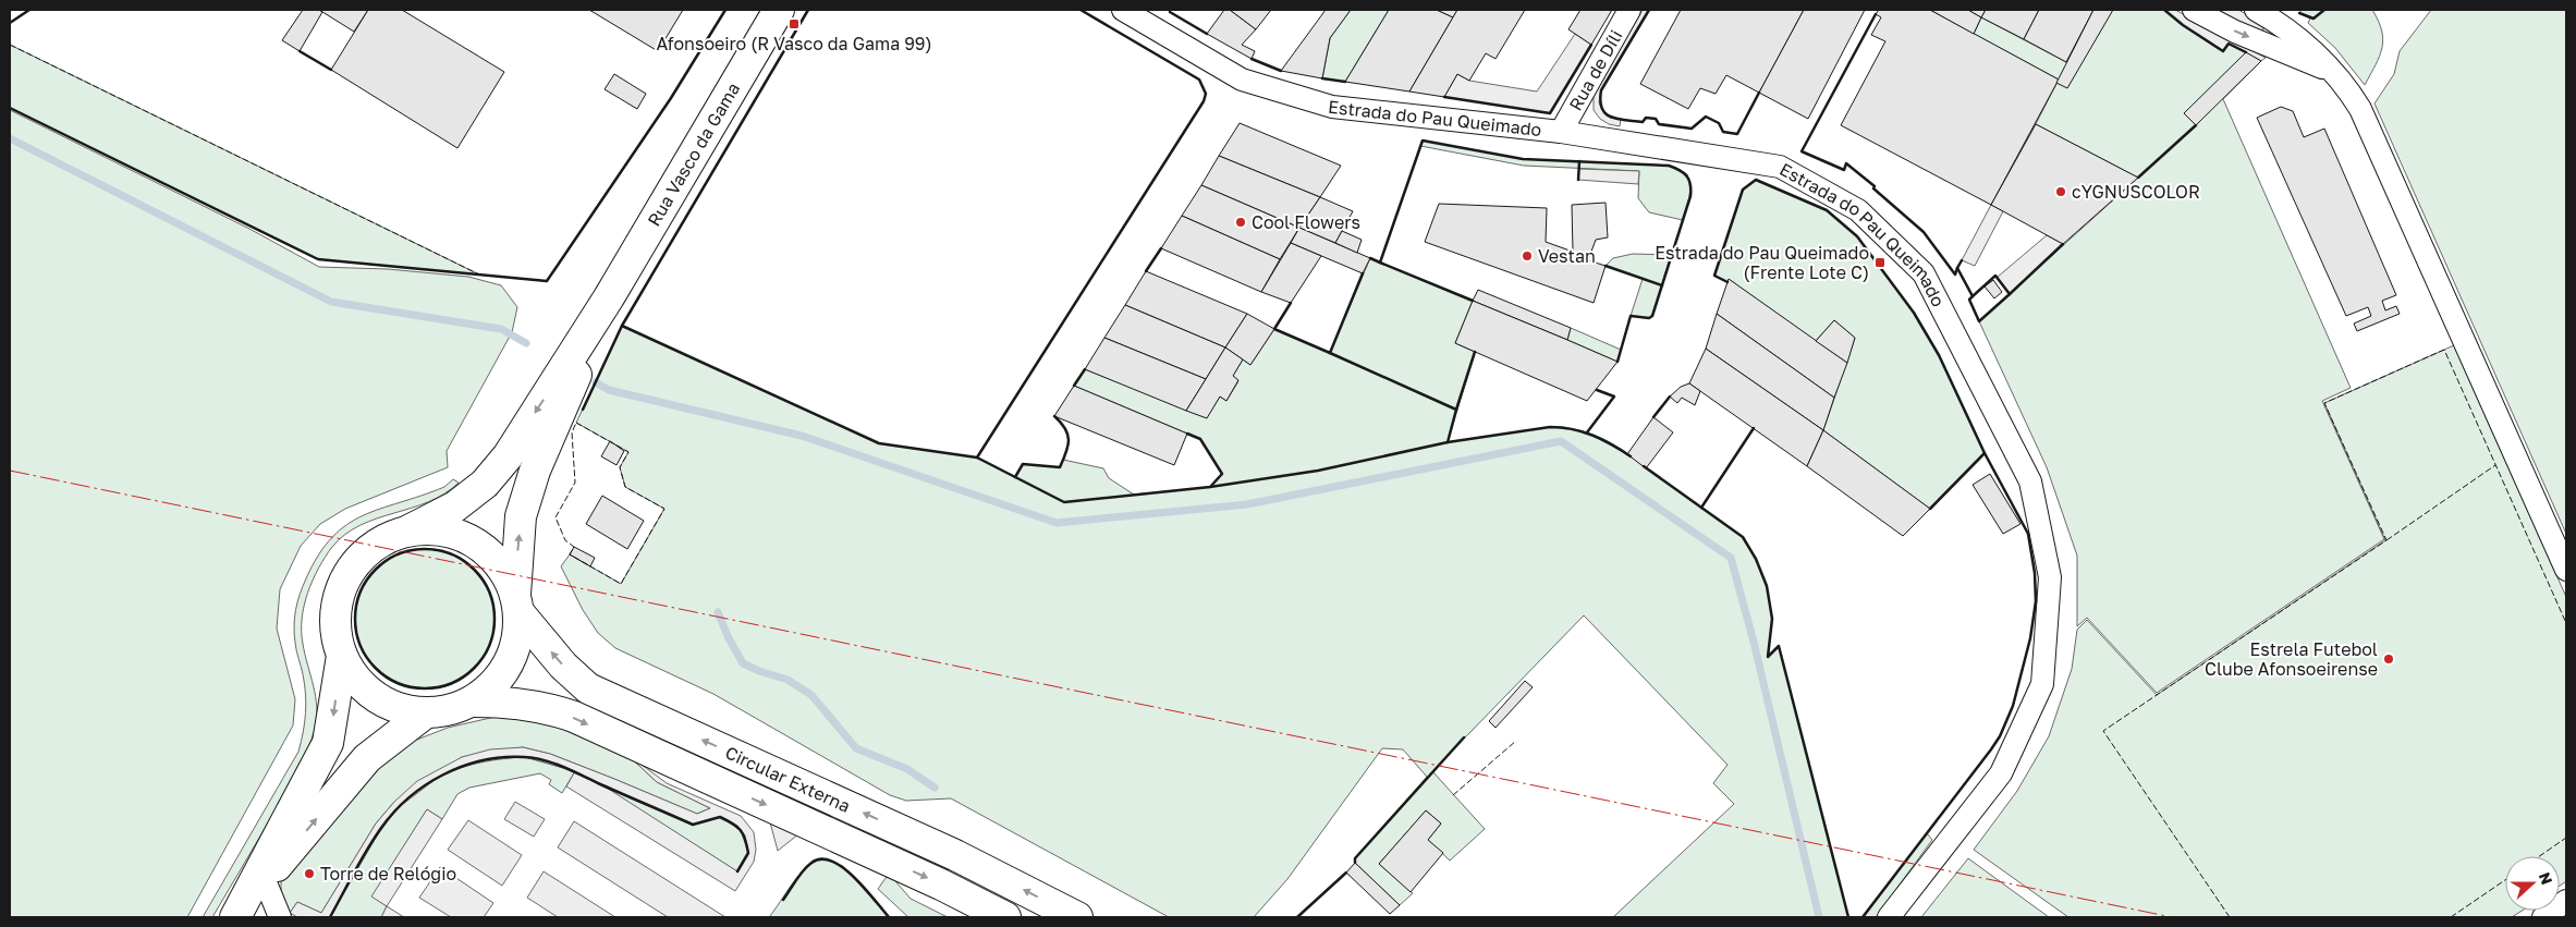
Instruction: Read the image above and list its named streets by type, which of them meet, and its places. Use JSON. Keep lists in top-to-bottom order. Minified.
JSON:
{"streets":{"main road":["Rua Vasco da Gama","Circular Externa"],"street":["Rua de Díli","Estrada do Pau Queimado"]},"crossings":[["Rua de Díli","Estrada do Pau Queimado"],["Rua Vasco da Gama","Circular Externa"]],"places":{"transit":["Afonsoeiro (R Vasco da Gama 99)","Estrada do Pau Queimado (Frente Lote C)"],"other":["cYGNUSCOLOR","Cool Flowers","Vestan","Estrela Futebol Clube Afonsoeirense","Torre de Relógio"]},"north":"right"}
